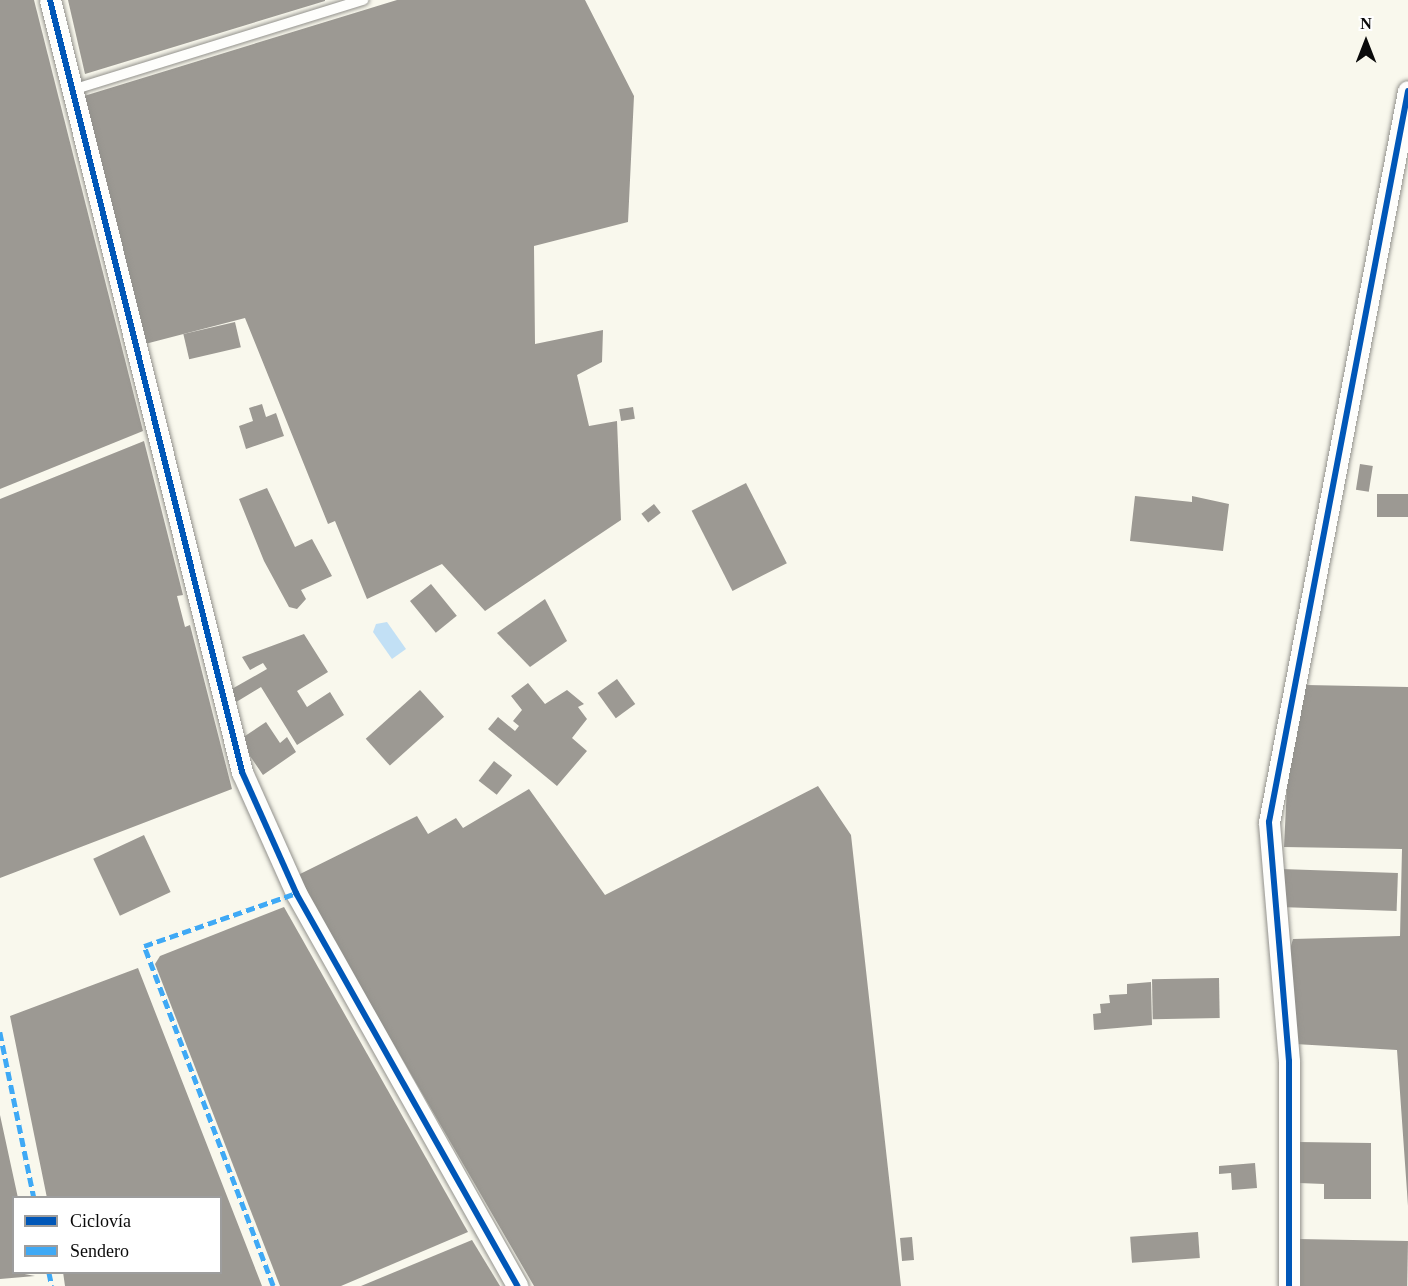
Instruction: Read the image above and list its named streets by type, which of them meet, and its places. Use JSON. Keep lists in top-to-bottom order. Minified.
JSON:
{"legend":["Ciclovía","Sendero"],"north":"top"}
